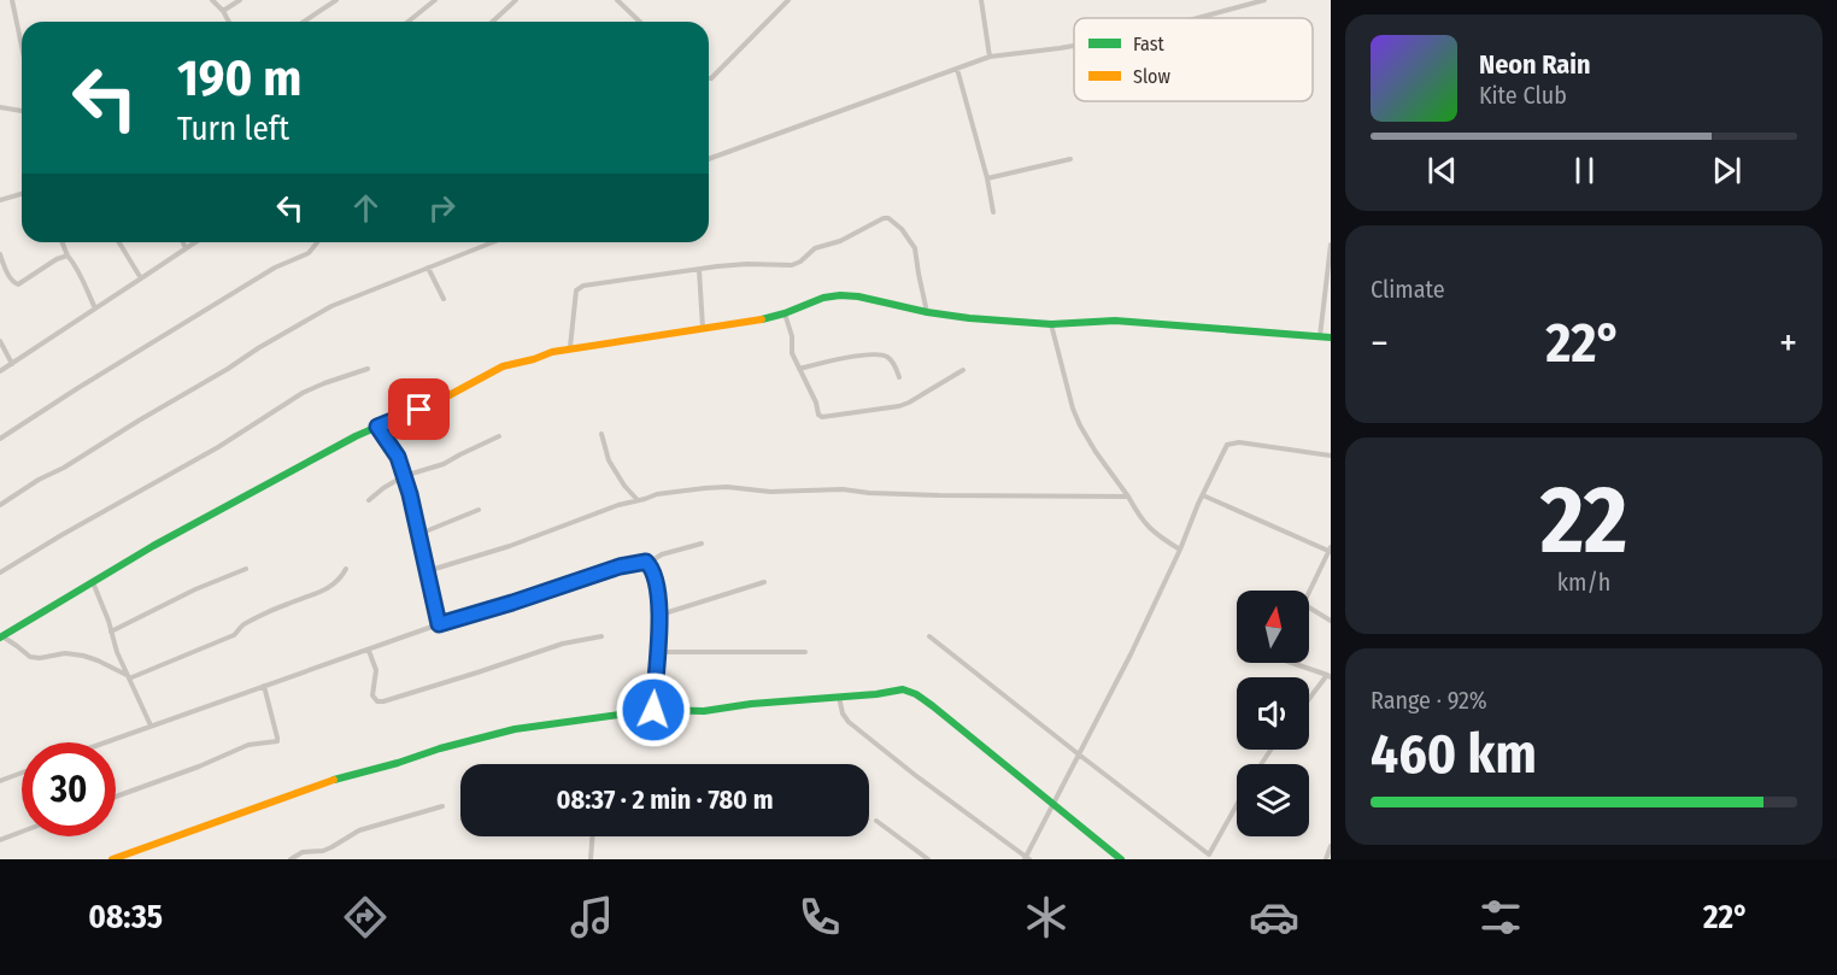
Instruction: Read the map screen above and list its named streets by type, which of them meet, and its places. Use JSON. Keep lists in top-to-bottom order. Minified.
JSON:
{"legend":["Fast","Slow"],"north":"top","page":{"turn":["190 m","Turn left"],"song":["Neon Rain","Kite Club"],"tile":["Climate",["22","km/h"],["Range · 92%","460 km"]],"heat":["−","22°","+"],"limit":"30","trip":"08:37 · 2 min · 780 m","tabs":["08:35","22°"]}}
